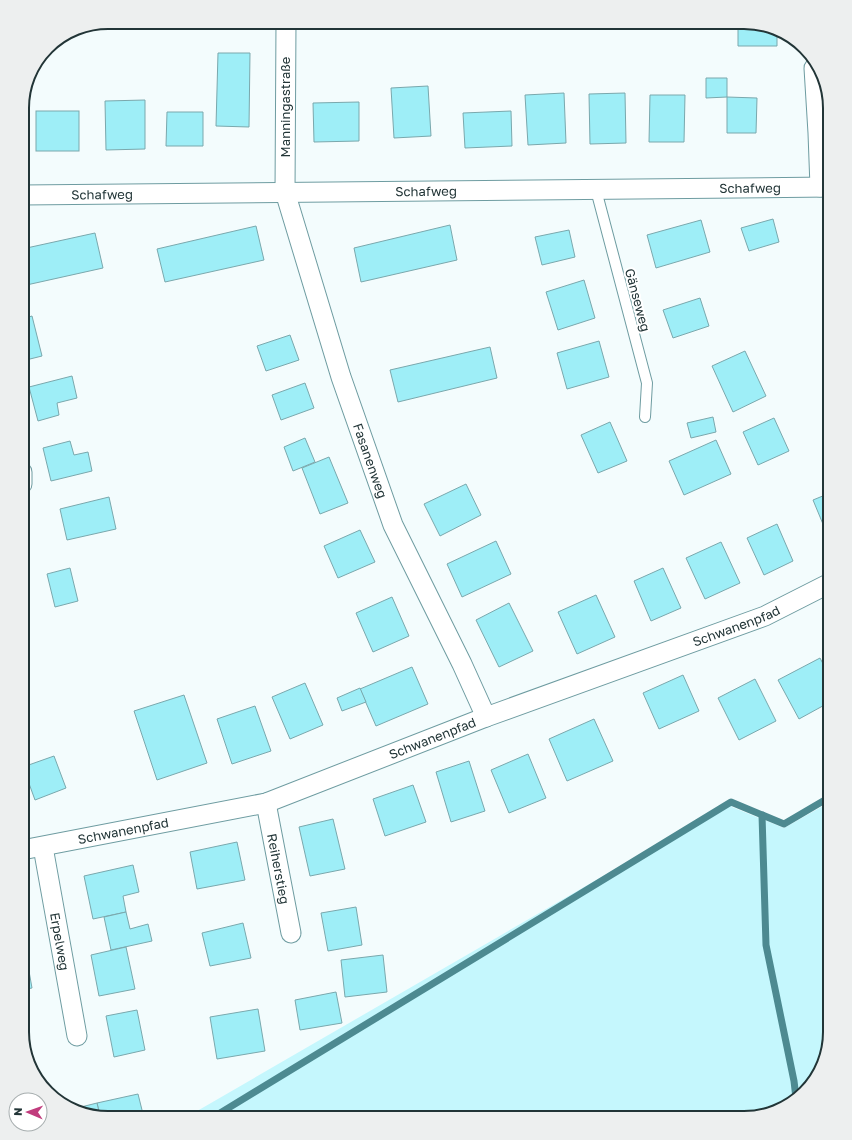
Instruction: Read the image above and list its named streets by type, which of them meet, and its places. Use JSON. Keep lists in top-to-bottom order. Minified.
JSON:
{"streets":{"street":["Manningastraße","Schafweg","Fasanenweg","Schwanenpfad","Reiherstieg","Erpelweg"],"lane":["Gänseweg"]},"crossings":[["Manningastraße","Schafweg"],["Manningastraße","Fasanenweg"],["Schafweg","Gänseweg"],["Schafweg","Fasanenweg"],["Fasanenweg","Schwanenpfad"],["Schwanenpfad","Reiherstieg"],["Schwanenpfad","Erpelweg"]],"north":"left"}
